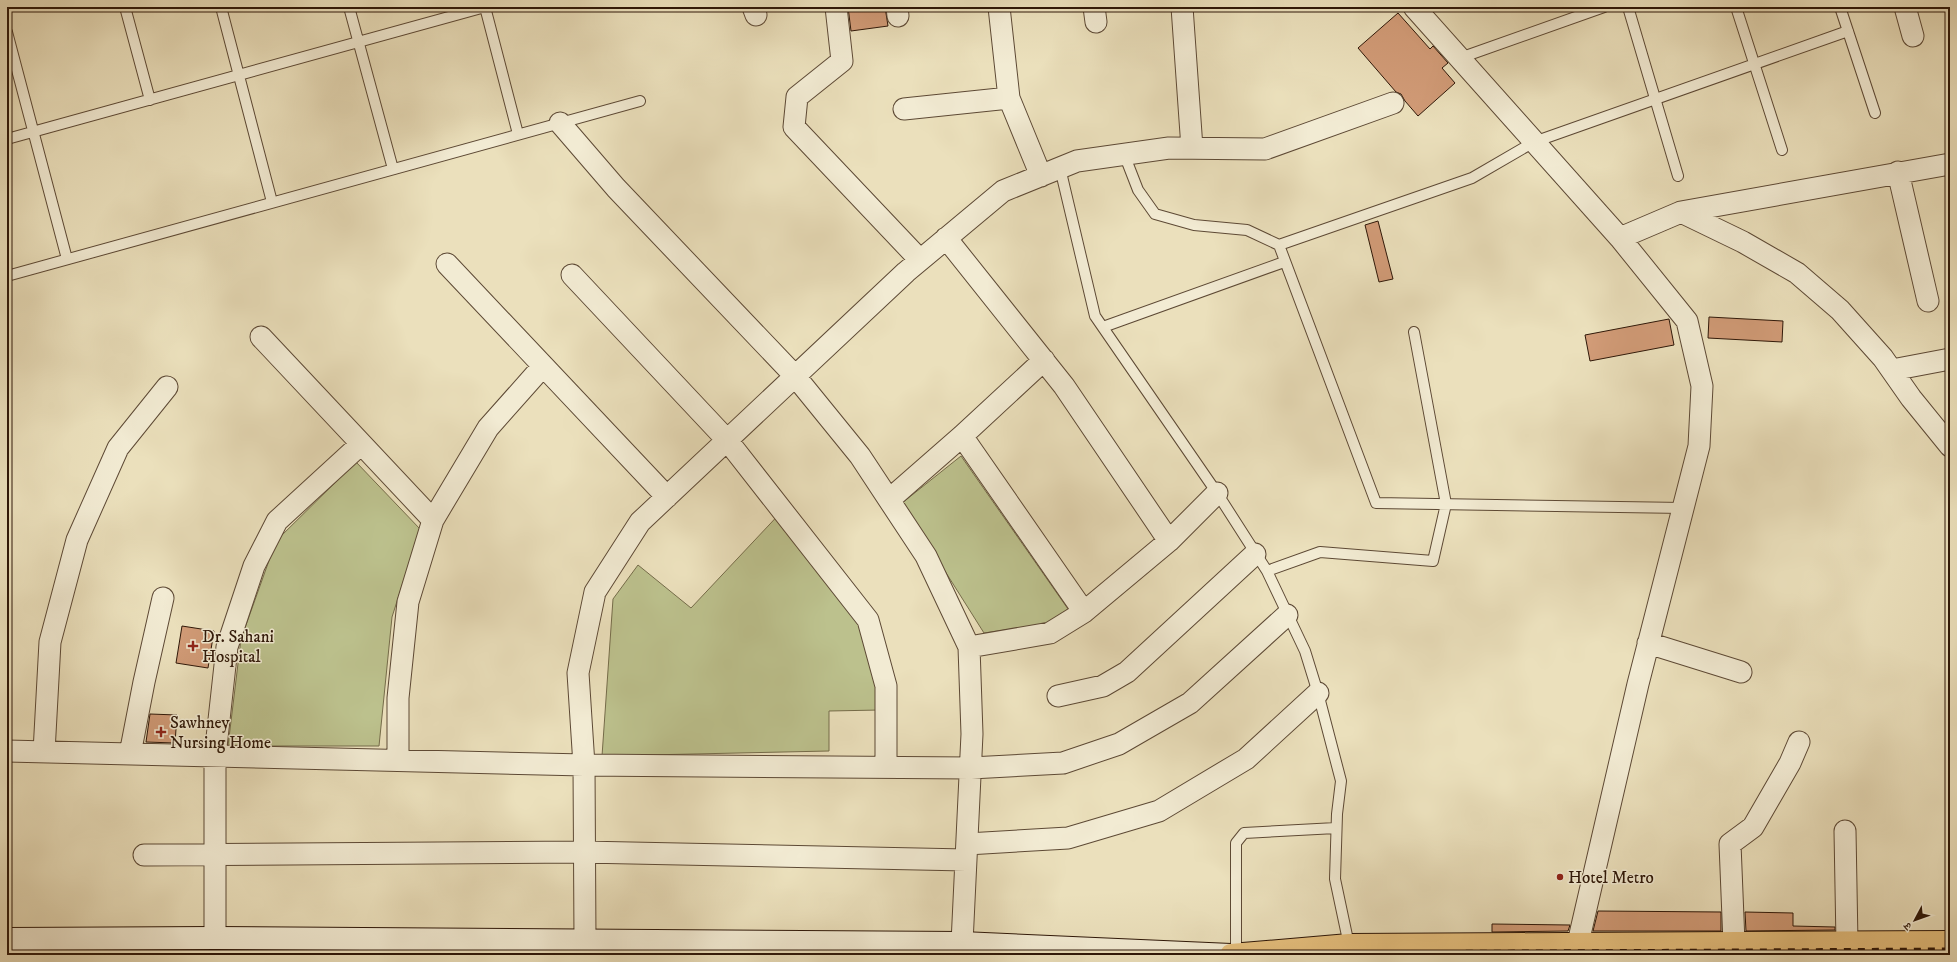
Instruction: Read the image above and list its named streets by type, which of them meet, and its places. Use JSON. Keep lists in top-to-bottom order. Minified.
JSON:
{"places":{"health":["Dr. Sahani Hospital","Sawhney Nursing Home"],"other":["Hotel Metro"]},"north":"bottom left"}
